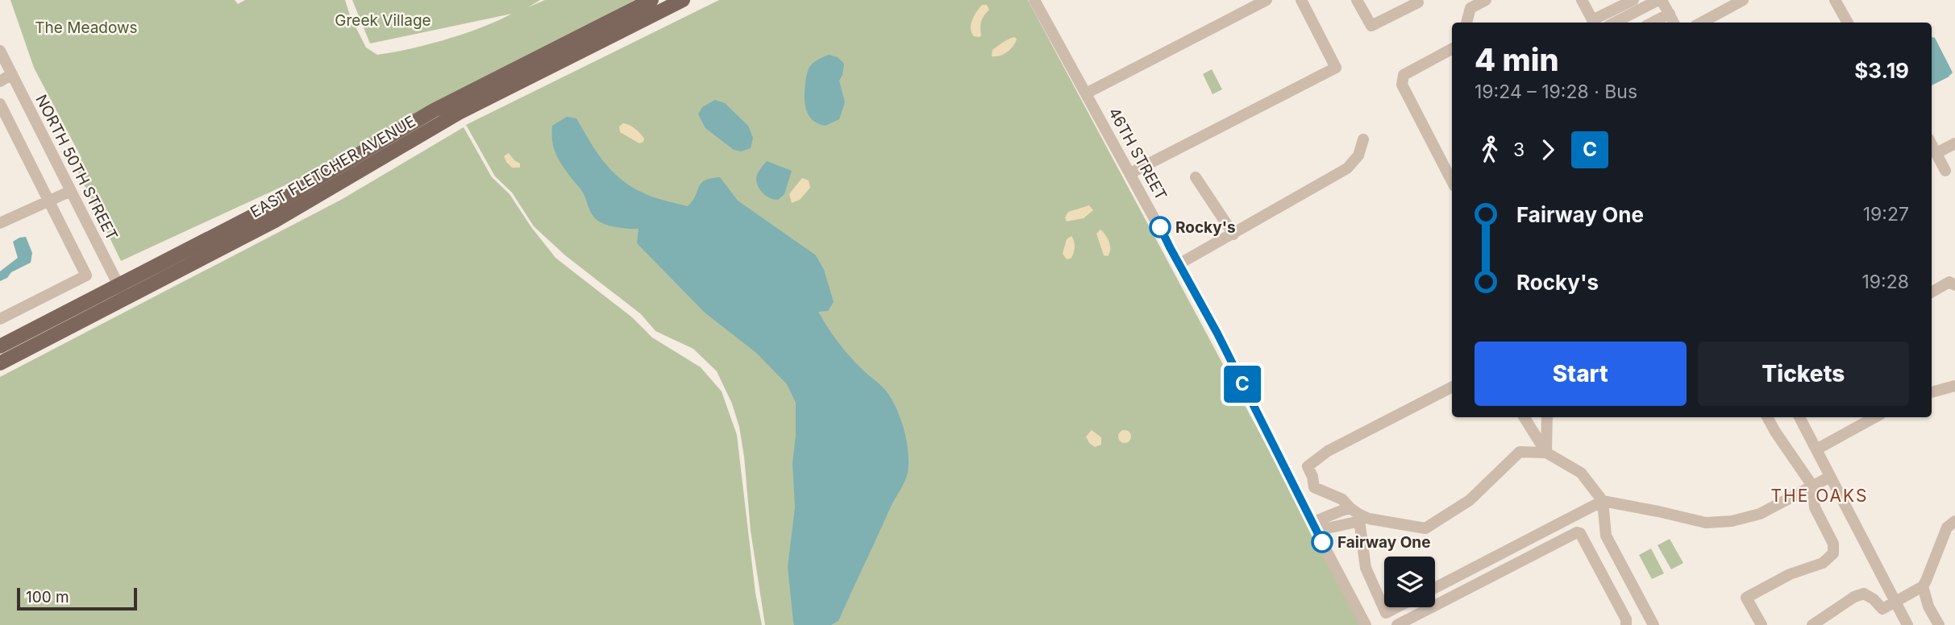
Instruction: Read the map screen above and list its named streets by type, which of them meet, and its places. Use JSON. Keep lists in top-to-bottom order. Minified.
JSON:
{"streets":{"main road":["EAST FLETCHER AVENUE"],"street":["46TH STREET","NORTH 50TH STREET"]},"crossings":[["EAST FLETCHER AVENUE","NORTH 50TH STREET"]],"districts":["THE OAKS"],"parks":["Greek Village","The Meadows"],"places":["Rocky's","Fairway One"],"lines":["bus line C"],"scale_bar":"100 m","page":{"on_map":"C","heading":["4 min","19:24 – 19:28 · Bus","$3.19"],"legs":["3","C"],"list":[{"name":"Fairway One","value":"19:27"},{"name":"Rocky's","value":"19:28"}],"buttons":["Start","Tickets"],"scale":"100 m"}}
